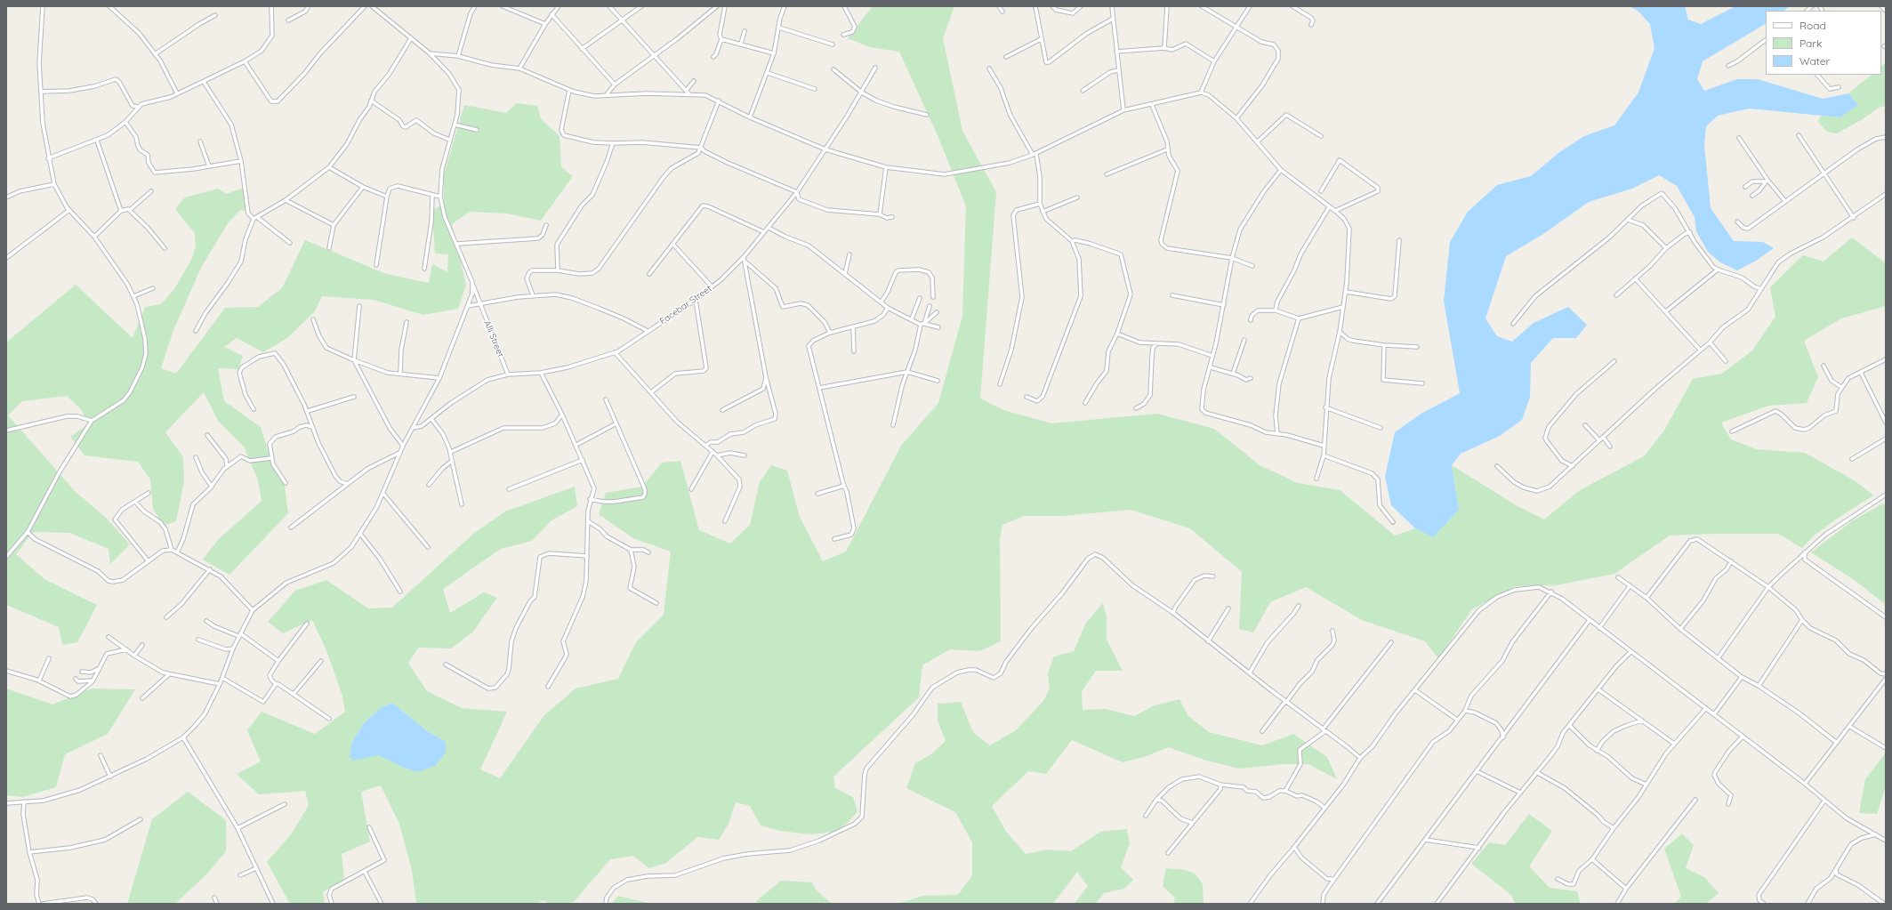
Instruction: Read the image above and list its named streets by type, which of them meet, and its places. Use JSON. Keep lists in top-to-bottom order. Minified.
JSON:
{"streets":{"street":["Facebar Street","Alli Street"]},"crossings":[["Facebar Street","Alli Street"]],"legend":["Road","Park","Water"]}
